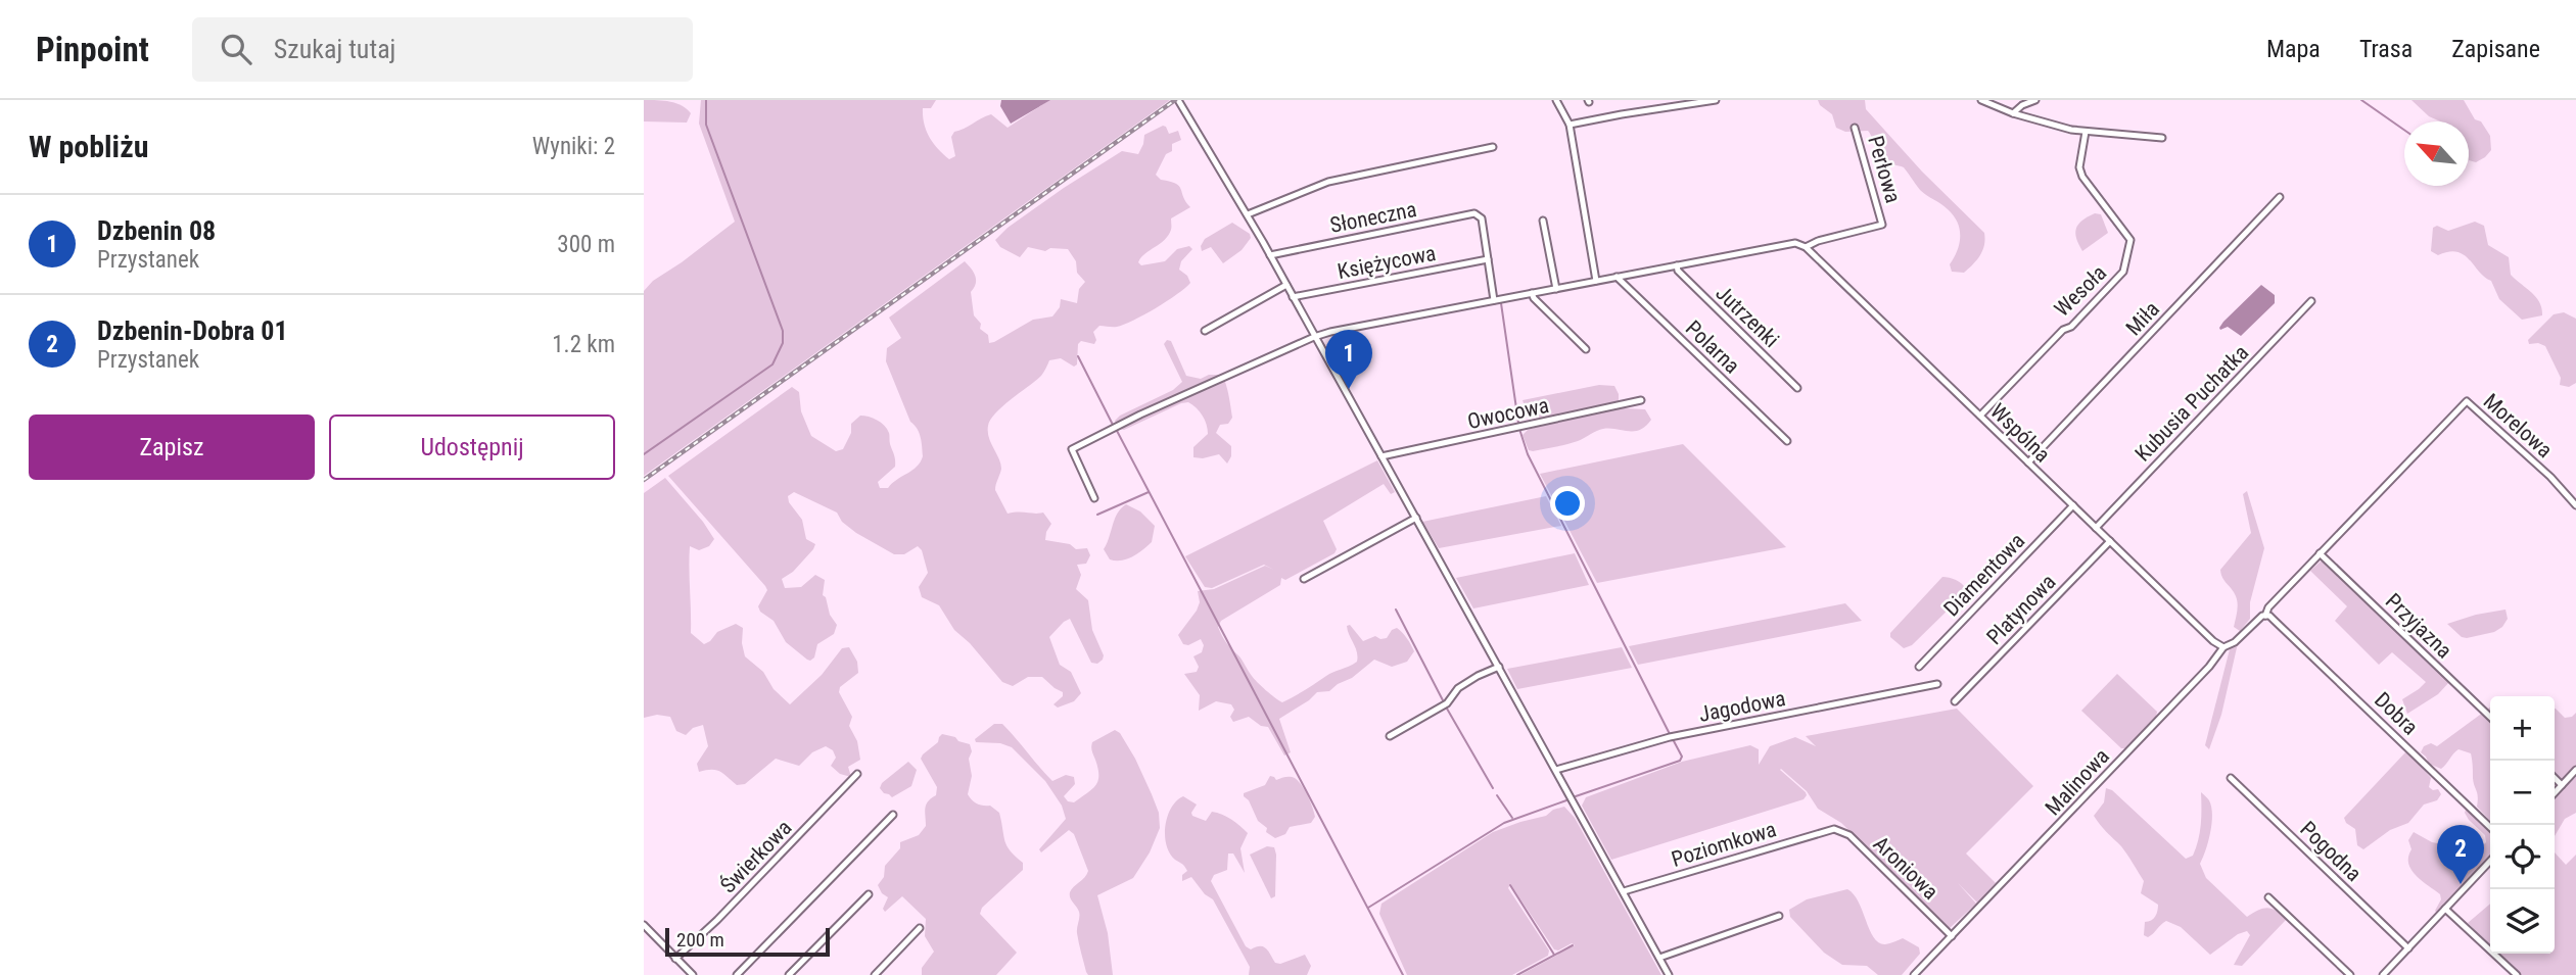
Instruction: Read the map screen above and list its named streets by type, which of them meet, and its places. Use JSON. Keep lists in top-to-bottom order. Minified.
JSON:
{"streets":{"street":["Perłowa","Słoneczna","Księżycowa","Wesoła","Jutrzenki","Miła","Polarna","Kubusia Puchatka","Owocowa","Morelowa","Wspólna","Diamentowa","Platynowa","Przyjazna","Jagodowa","Dobra","Malinowa","Poziomkowa","Pogodna","Świerkowa","Aroniowa"]},"crossings":[["Perłowa","Wspólna"],["Słoneczna","Księżycowa"],["Wesoła","Wspólna"],["Miła","Wspólna"],["Kubusia Puchatka","Wspólna"],["Morelowa","Malinowa"],["Wspólna","Diamentowa"],["Wspólna","Platynowa"],["Wspólna","Malinowa"],["Przyjazna","Malinowa"],["Dobra","Malinowa"],["Malinowa","Aroniowa"],["Poziomkowa","Aroniowa"]],"scale_bar":"200 m","north":"top left","page":{"header":"Pinpoint","search":"Szukaj tutaj","nav":["Mapa","Trasa","Zapisane"],"heading":["W pobliżu","Wyniki: 2"],"list":[{"mark":"1","name":"Dzbenin 08","note":"Przystanek","value":"300 m"},{"mark":"2","name":"Dzbenin-Dobra 01","note":"Przystanek","value":"1.2 km"}],"pins":["1","2"],"buttons":["Zapisz","Udostępnij"],"map_buttons":["+","−"],"scale":"200 m"}}
